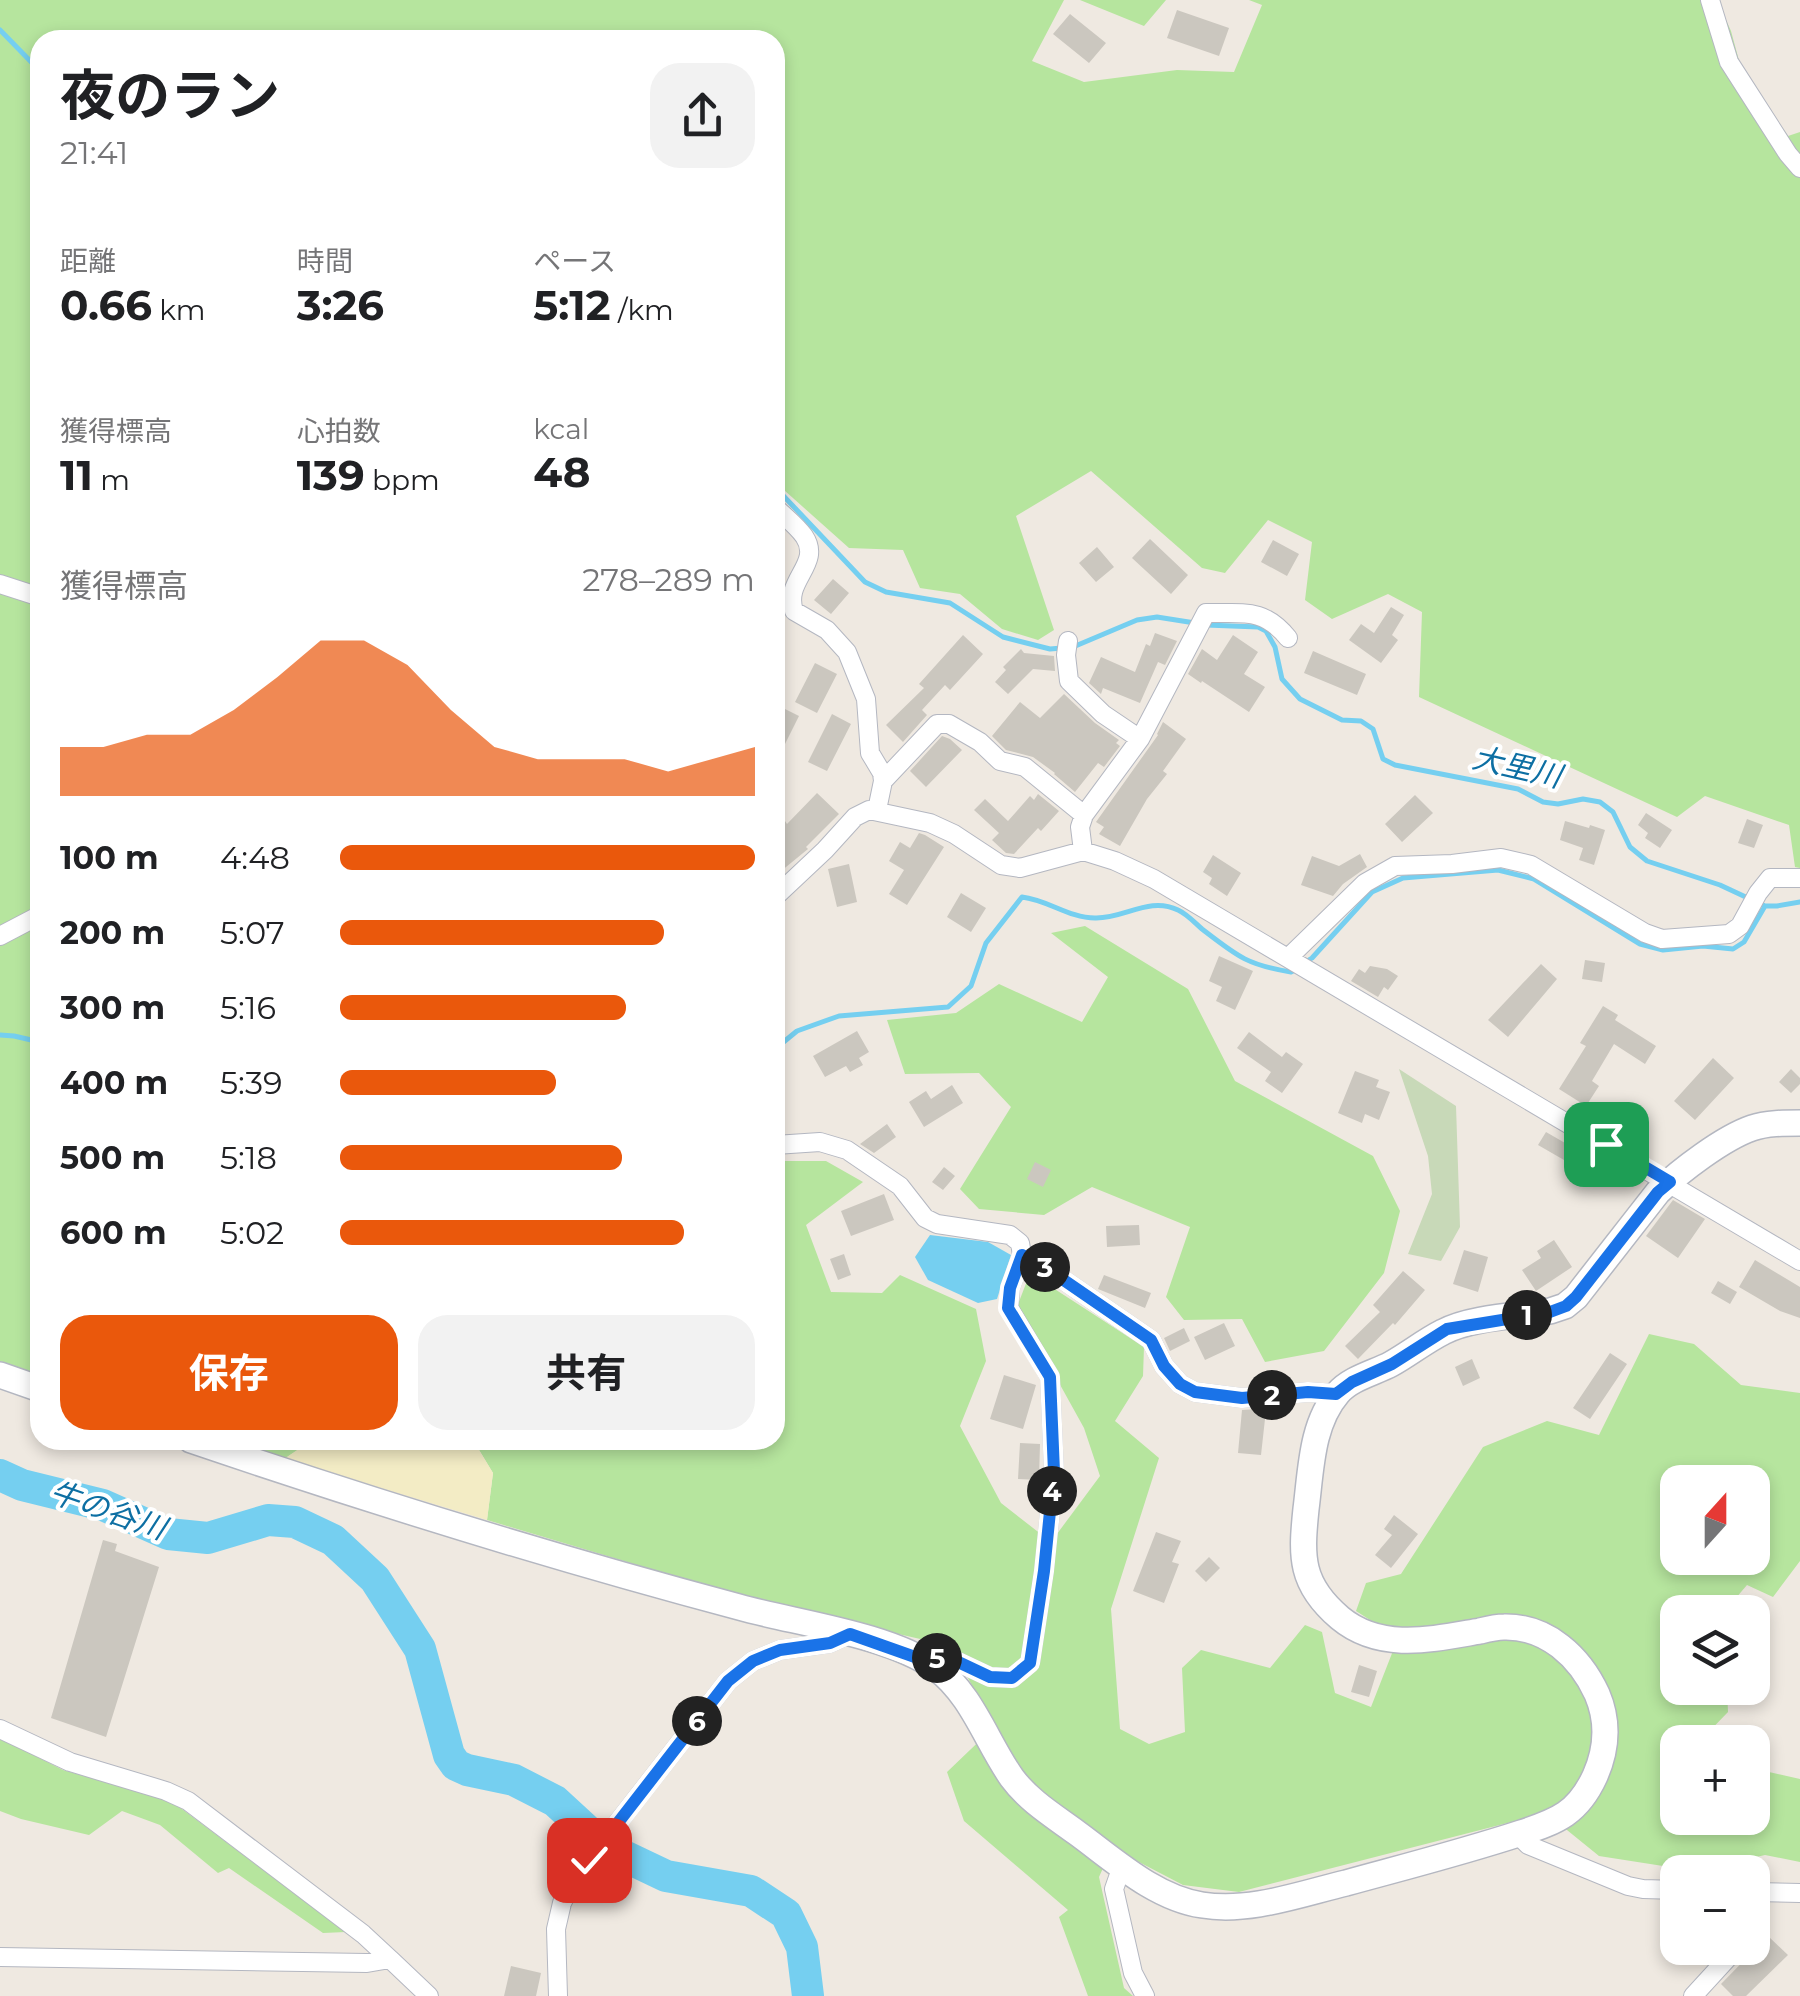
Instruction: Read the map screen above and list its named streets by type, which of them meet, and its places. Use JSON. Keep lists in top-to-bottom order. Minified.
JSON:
{"water":["大里川","牛の谷川"],"north":"top","page":{"heading":["夜のラン","21:41"],"stats":[["距離","0.66 km"],["時間","3:26"],["ペース","5:12 /km"],["獲得標高","11 m"],["心拍数","139 bpm"],["kcal","48"]],"chart":["獲得標高","278–289 m"],"list":[{"name":"100 m","note":"4:48"},{"name":"200 m","note":"5:07"},{"name":"300 m","note":"5:16"},{"name":"400 m","note":"5:39"},{"name":"500 m","note":"5:18"},{"name":"600 m","note":"5:02"}],"pins":["3","1","2","4","5","6"],"buttons":["保存","共有"],"map_buttons":["+","−"]}}
